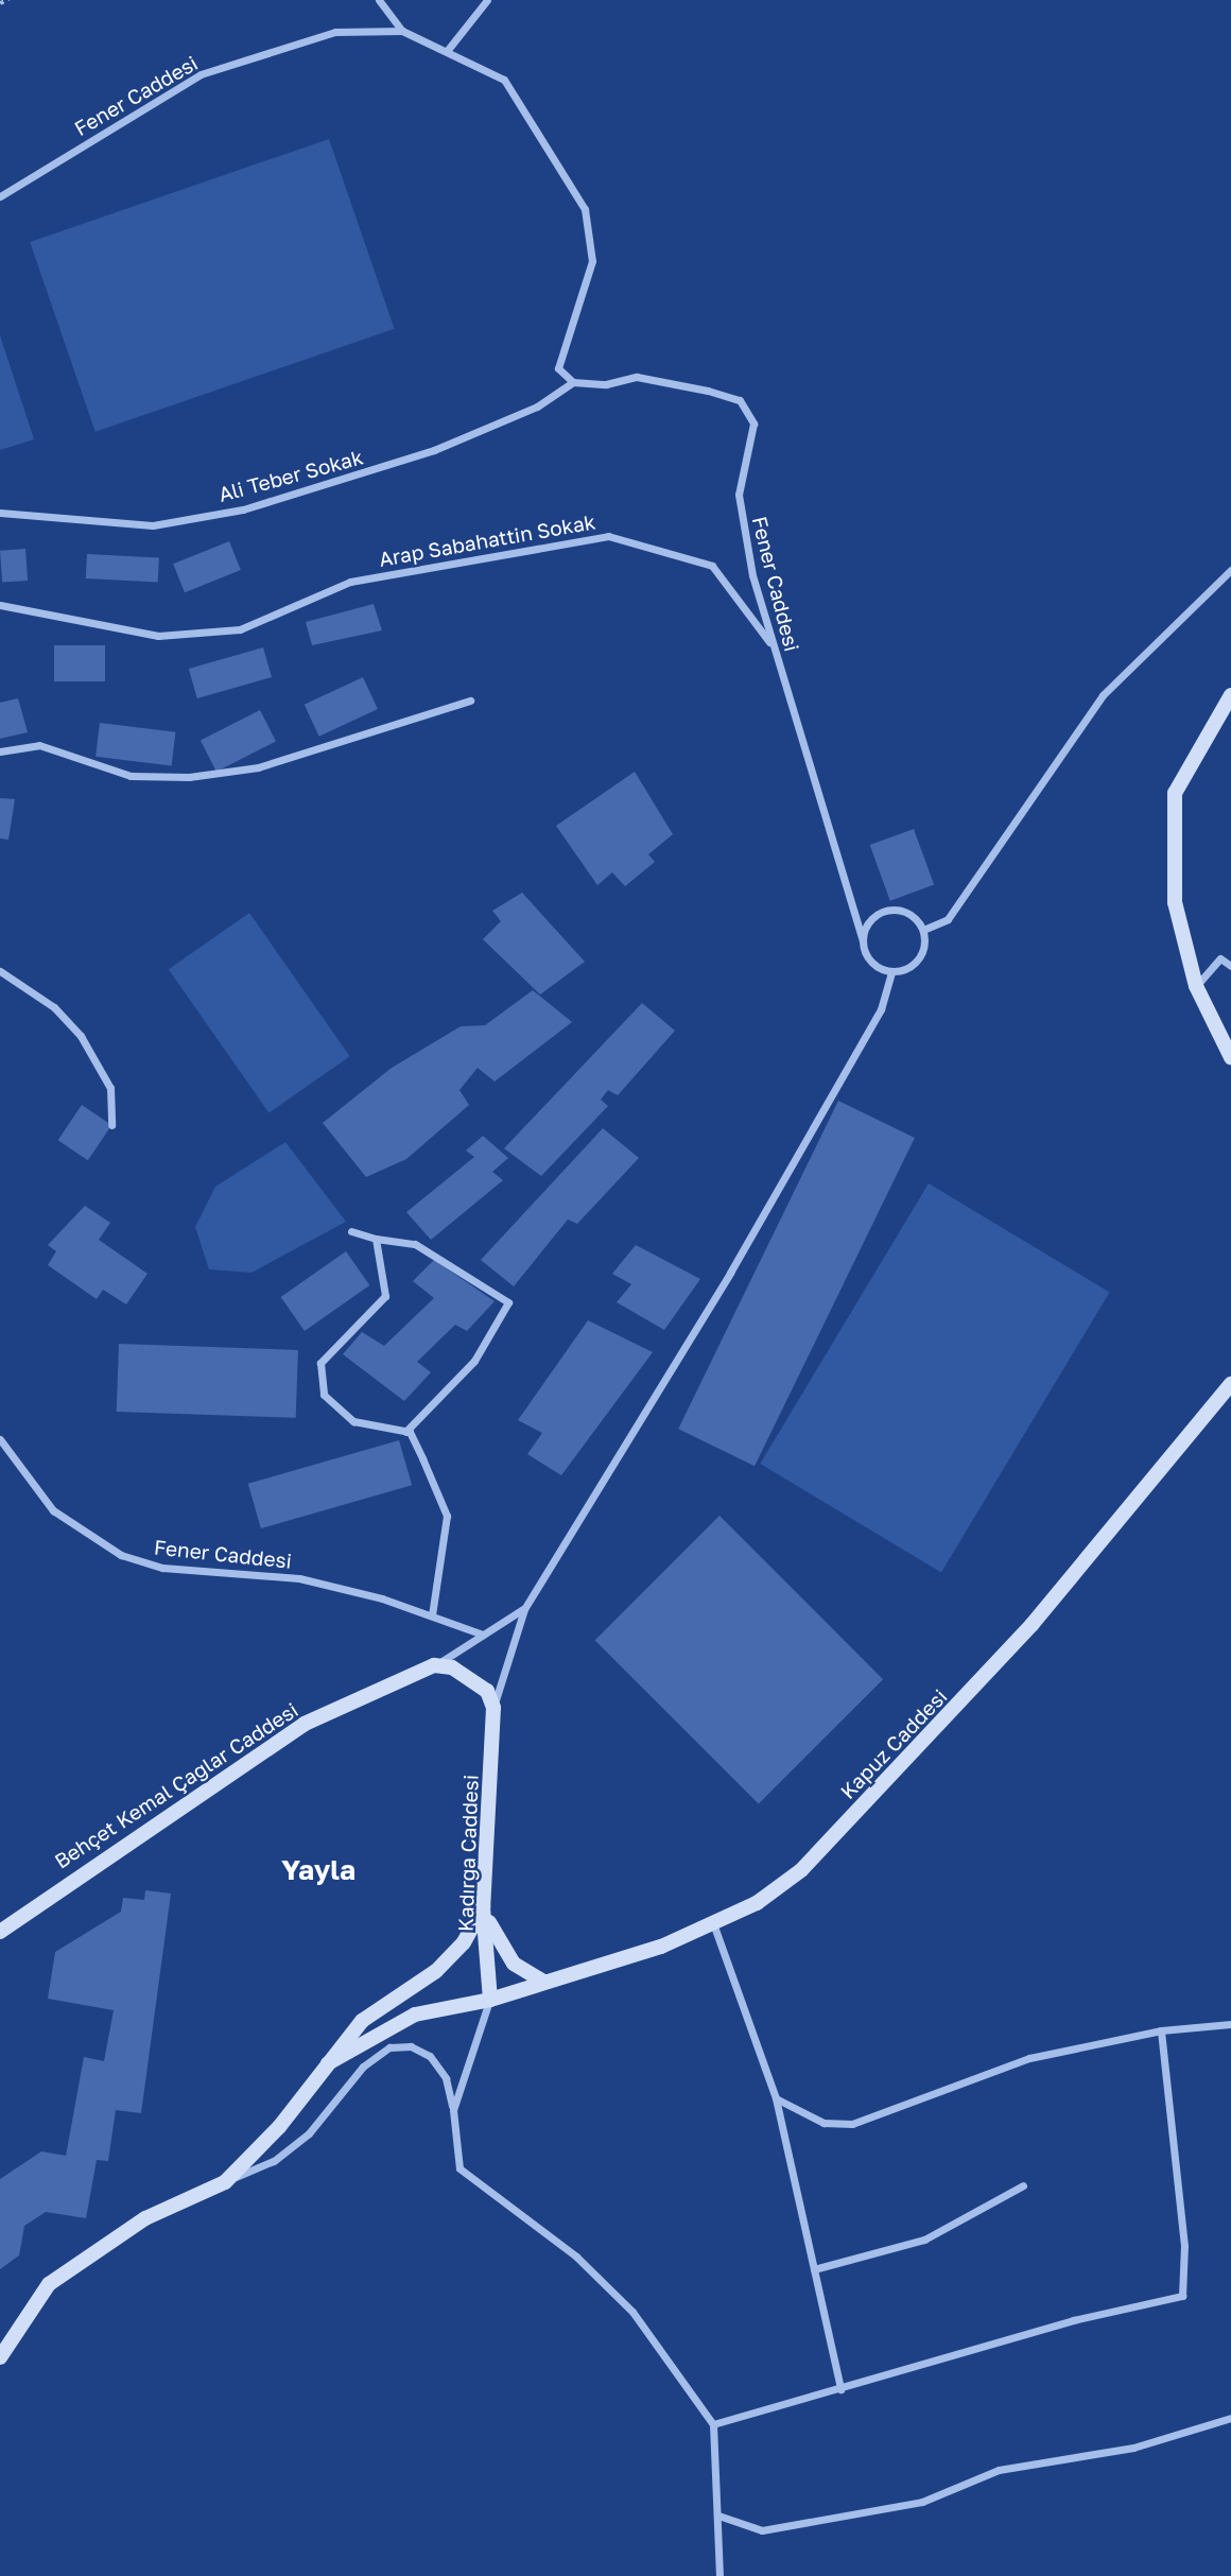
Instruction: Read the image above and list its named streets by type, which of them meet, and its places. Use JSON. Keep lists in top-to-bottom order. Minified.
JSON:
{"streets":{"main road":["Kapuz Caddesi","Behçet Kemal Çağlar Caddesi","Kadırga Caddesi"],"street":["Fener Caddesi","Ali Teber Sokak","Arap Sabahattin Sokak"]},"crossings":[["Fener Caddesi","Ali Teber Sokak"],["Fener Caddesi","Arap Sabahattin Sokak"],["Kapuz Caddesi","Kadırga Caddesi"]],"districts":["Yayla"]}
